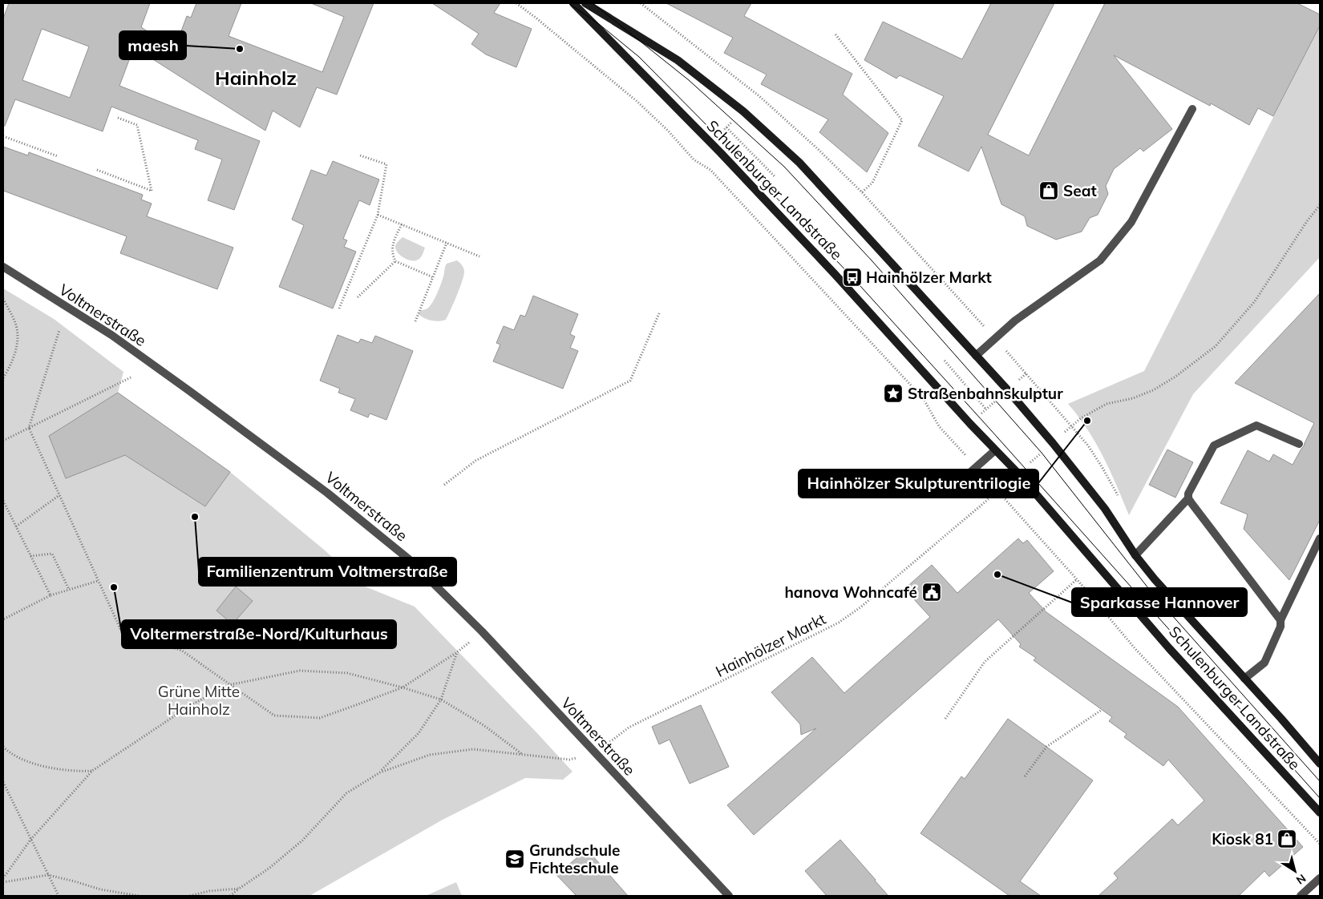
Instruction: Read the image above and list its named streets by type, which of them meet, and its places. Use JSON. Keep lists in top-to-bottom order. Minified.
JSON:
{"streets":{"main road":["Schulenburger Landstraße"],"street":["Voltmerstraße"],"path":["Hainhölzer Markt"]},"crossings":[["Schulenburger Landstraße","Hainhölzer Markt"],["Voltmerstraße","Hainhölzer Markt"]],"districts":["Hainholz"],"parks":["Grüne Mitte Hainholz"],"places":{"other":["maesh","Hainhölzer Skulpturentrilogie","Familienzentrum Voltmerstraße","Sparkasse Hannover","Voltermerstraße-Nord/Kulturhaus"],"shop":["Seat","Kiosk 81"],"bus stop":["Hainhölzer Markt"],"place":["Straßenbahnskulptur"],"public building":["hanova Wohncafé"],"school or university":["Grundschule Fichteschule"]},"north":"bottom right"}
